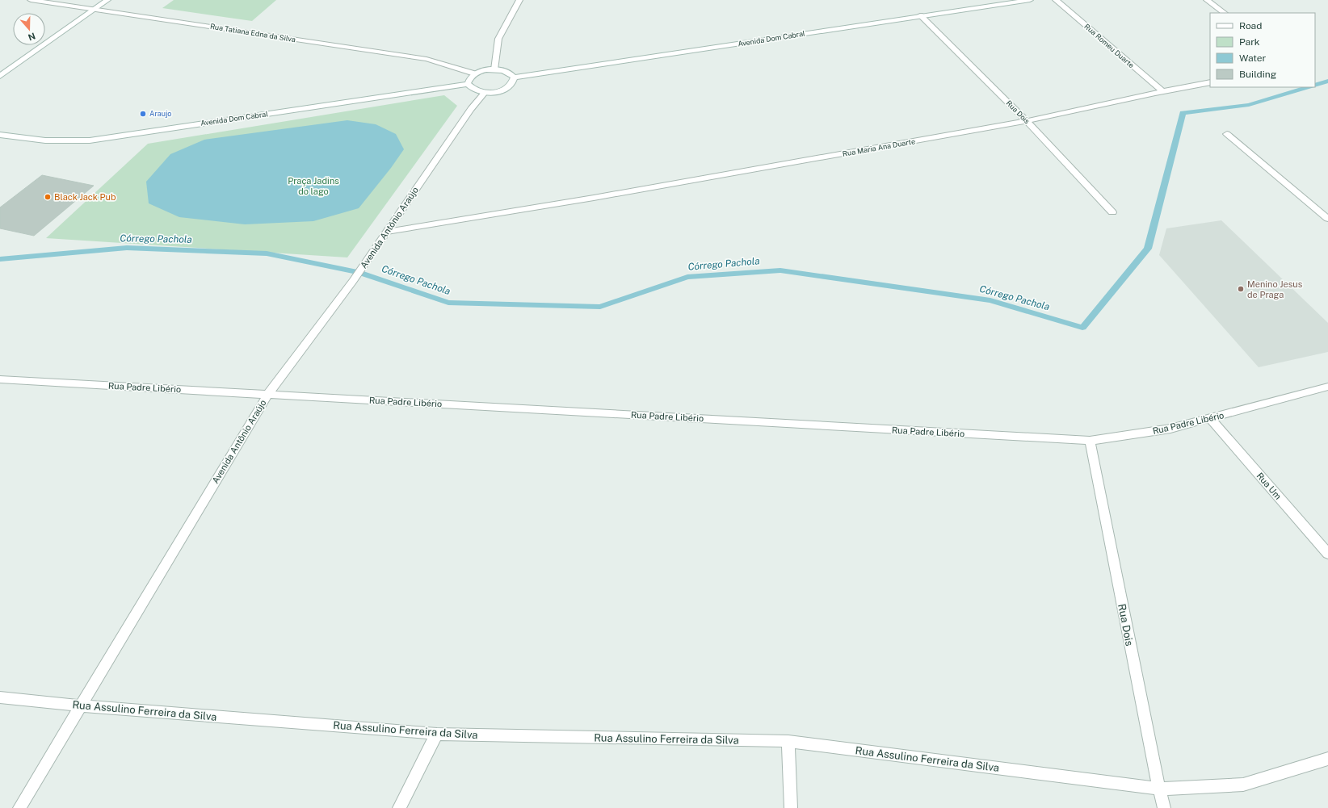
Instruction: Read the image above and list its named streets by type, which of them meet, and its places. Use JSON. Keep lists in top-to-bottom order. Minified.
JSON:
{"streets":{"street":["Rua Tatiana Edna da Silva","Avenida Dom Cabral","Rua Romeu Duarte","Rua Dois","Rua Maria Ana Duarte","Avenida Antônio Araújo","Rua Padre Libério","Rua Um","Rua Assulino Ferreira da Silva"]},"crossings":[["Avenida Dom Cabral","Rua Dois"],["Rua Romeu Duarte","Rua Maria Ana Duarte"],["Rua Dois","Rua Maria Ana Duarte"],["Rua Dois","Rua Padre Libério"],["Rua Dois","Rua Assulino Ferreira da Silva"],["Rua Maria Ana Duarte","Avenida Antônio Araújo"],["Avenida Antônio Araújo","Rua Padre Libério"],["Avenida Antônio Araújo","Rua Assulino Ferreira da Silva"],["Rua Padre Libério","Rua Um"]],"water":["Córrego Pachola"],"parks":["Praça Jadins do lago"],"places":["Araujo","Black Jack Pub","Menino Jesus de Praga"],"legend":["Road","Park","Water","Building"],"north":"bottom"}
